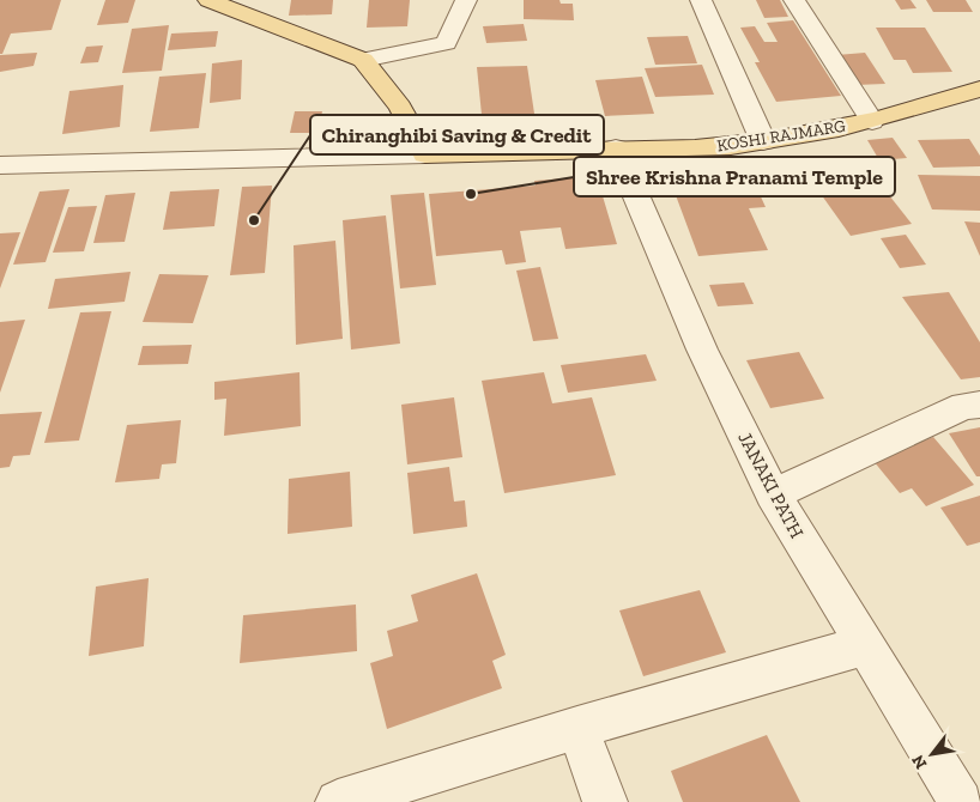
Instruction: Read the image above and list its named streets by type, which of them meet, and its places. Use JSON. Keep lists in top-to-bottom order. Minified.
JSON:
{"streets":{"main road":["KOSHI RAJMARG"],"street":["JANAKI PATH"]},"crossings":[["KOSHI RAJMARG","JANAKI PATH"]],"places":["Shree Krishna Pranami Temple","Chiranghibi Saving & Credit"],"north":"bottom left"}
